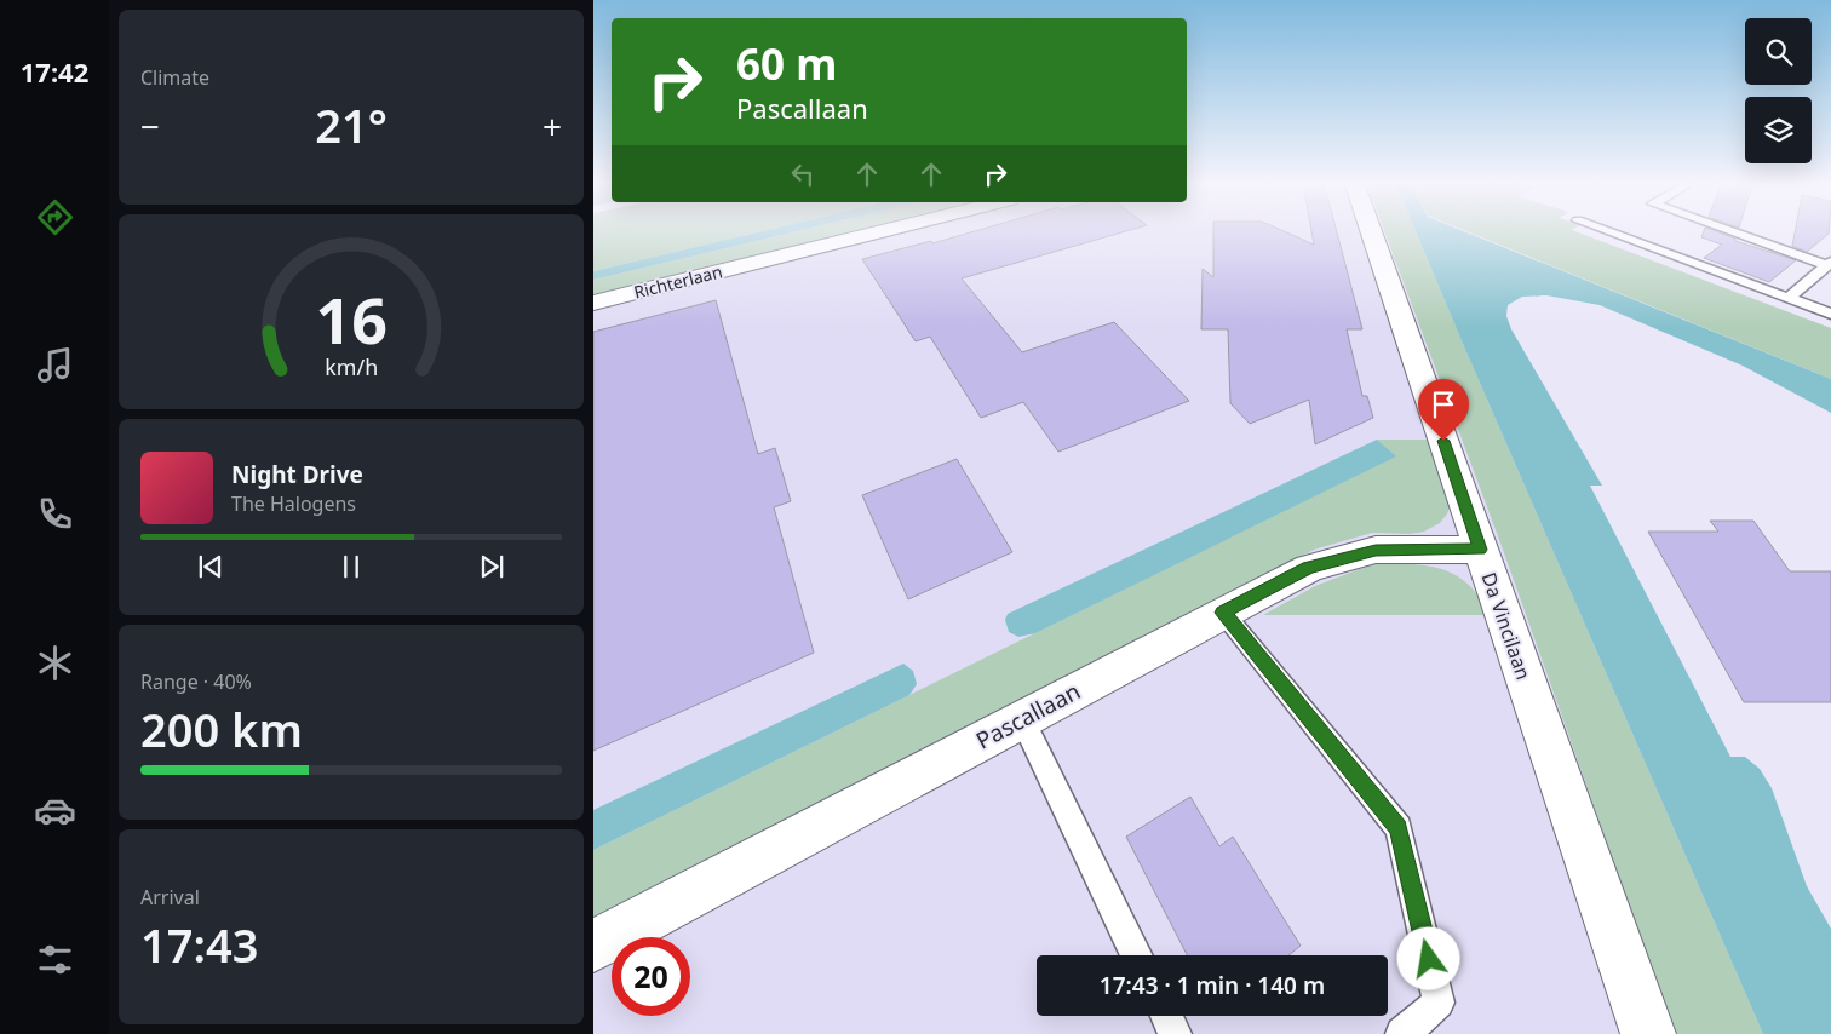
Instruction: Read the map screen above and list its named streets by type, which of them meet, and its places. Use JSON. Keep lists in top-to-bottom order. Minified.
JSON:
{"streets":{"street":["Richterlaan","Da Vincilaan","Pascallaan"]},"crossings":[["Da Vincilaan","Pascallaan"]],"page":{"tabs":"17:42","tile":["Climate",["Range · 40%","200 km"],["Arrival","17:43"]],"turn":["60 m","Pascallaan"],"heat":["−","21°","+"],"song":["Night Drive","The Halogens"],"limit":"20","trip":"17:43 · 1 min · 140 m","gauge":["16","km/h"]}}
